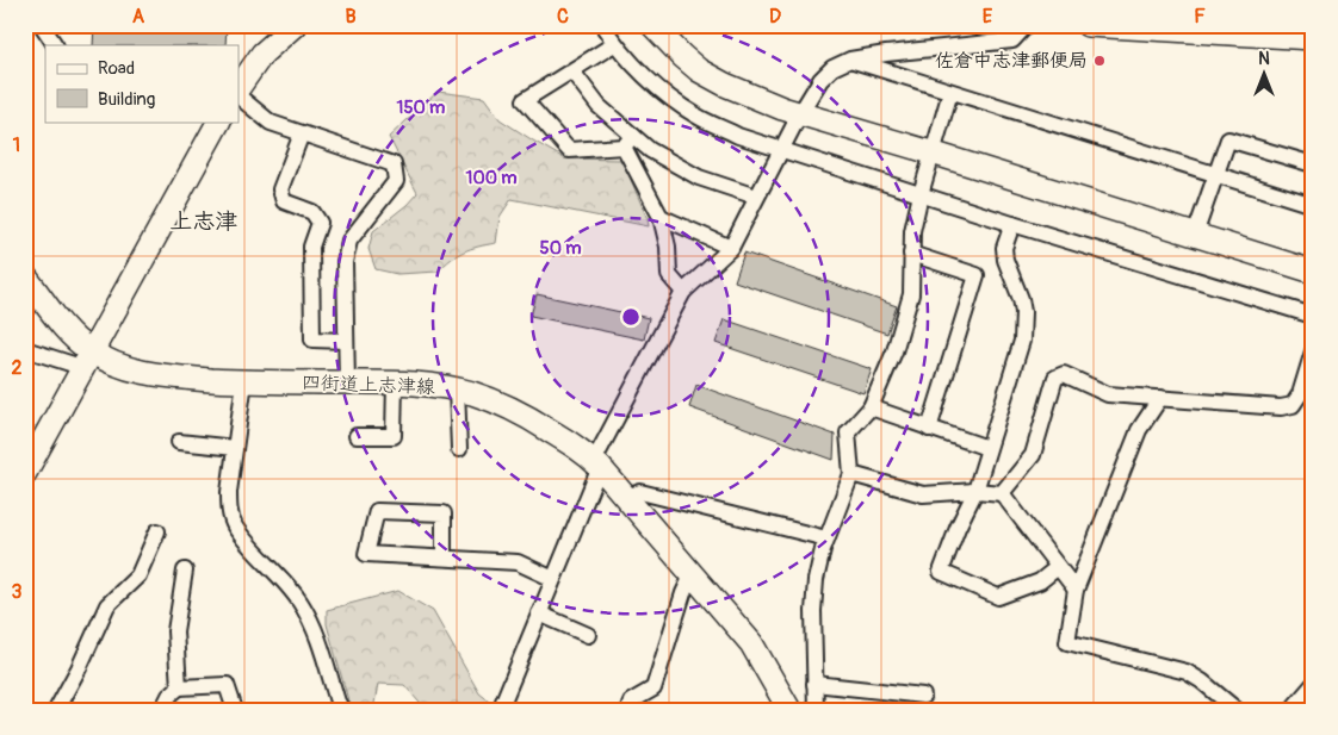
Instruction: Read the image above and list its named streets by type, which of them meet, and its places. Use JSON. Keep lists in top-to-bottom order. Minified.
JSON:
{"streets":{"street":["四街道上志津線"]},"districts":["上志津"],"places":["佐倉中志津郵便局"],"legend":["Road","Building"],"north":"top","grid":{"columns":["A","B","C","D","E","F"],"rows":["1","2","3"]},"rings":["150 m","100 m","50 m"]}
